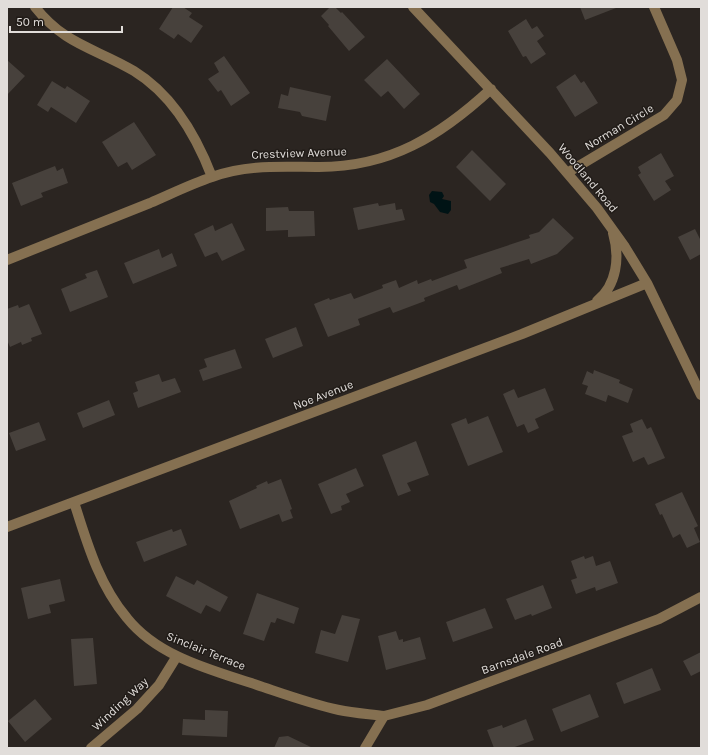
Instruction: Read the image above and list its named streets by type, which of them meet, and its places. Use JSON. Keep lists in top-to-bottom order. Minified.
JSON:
{"streets":{"street":["Norman Circle","Crestview Avenue","Woodland Road","Noe Avenue","Sinclair Terrace","Barnsdale Road","Winding Way"]},"crossings":[["Norman Circle","Woodland Road"],["Crestview Avenue","Woodland Road"],["Woodland Road","Noe Avenue"],["Noe Avenue","Sinclair Terrace"],["Sinclair Terrace","Barnsdale Road"],["Sinclair Terrace","Winding Way"]],"scale_bar":"50 m"}
